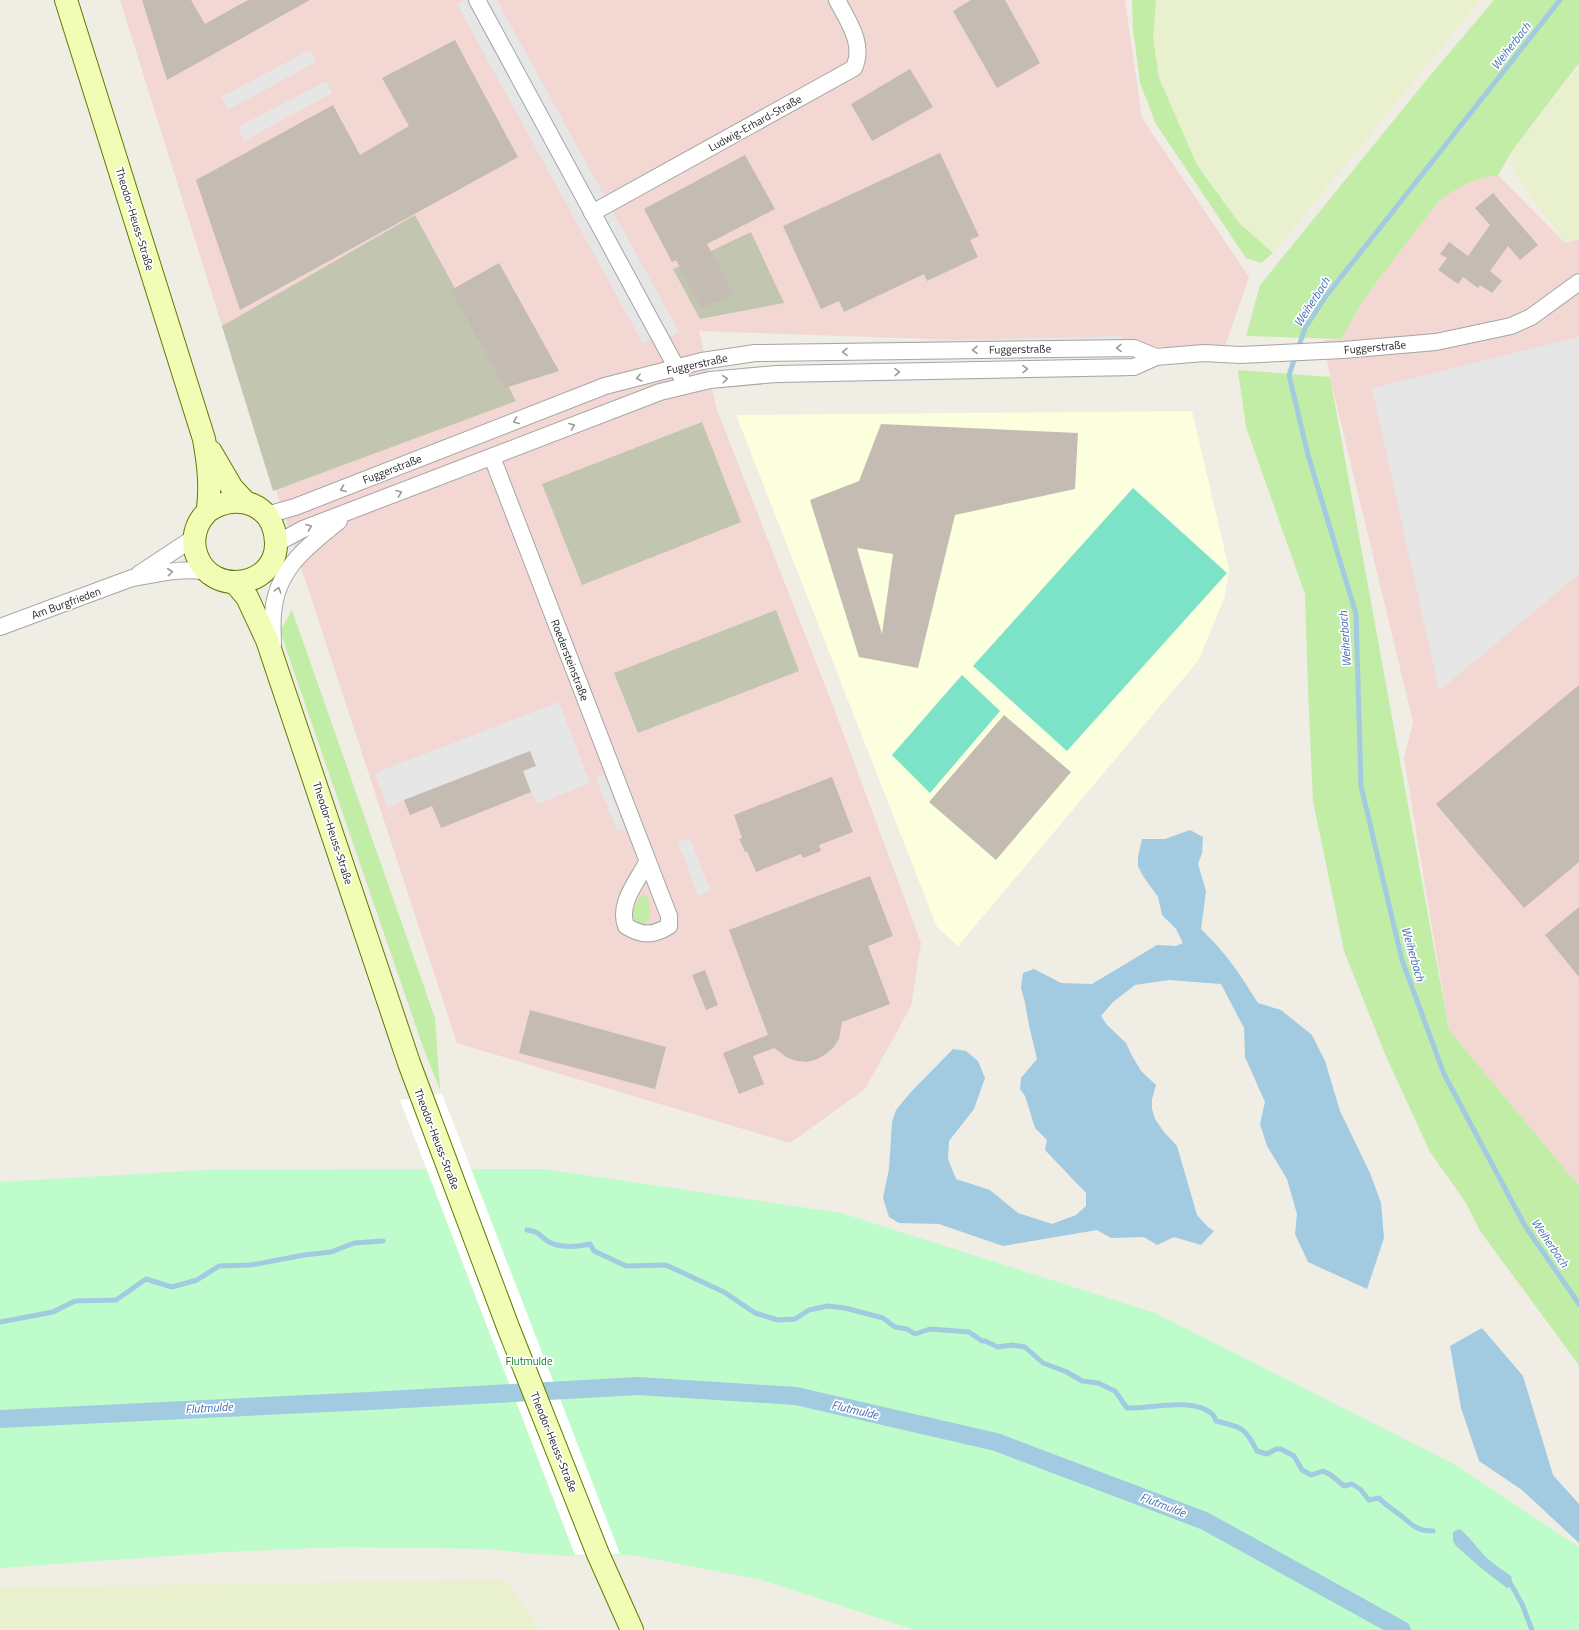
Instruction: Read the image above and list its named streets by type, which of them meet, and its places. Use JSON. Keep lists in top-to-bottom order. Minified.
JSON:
{"streets":{"main road":["Theodor-Heuss-Straße"],"street":["Ludwig-Erhard-Straße","Fuggerstraße","Am Burgfrieden","Roedersteinstraße"]},"crossings":[["Theodor-Heuss-Straße","Fuggerstraße"],["Theodor-Heuss-Straße","Am Burgfrieden"],["Fuggerstraße","Am Burgfrieden"],["Fuggerstraße","Roedersteinstraße"]],"water":["Weiherbach","Flutmulde"],"parks":["Flutmulde"]}
